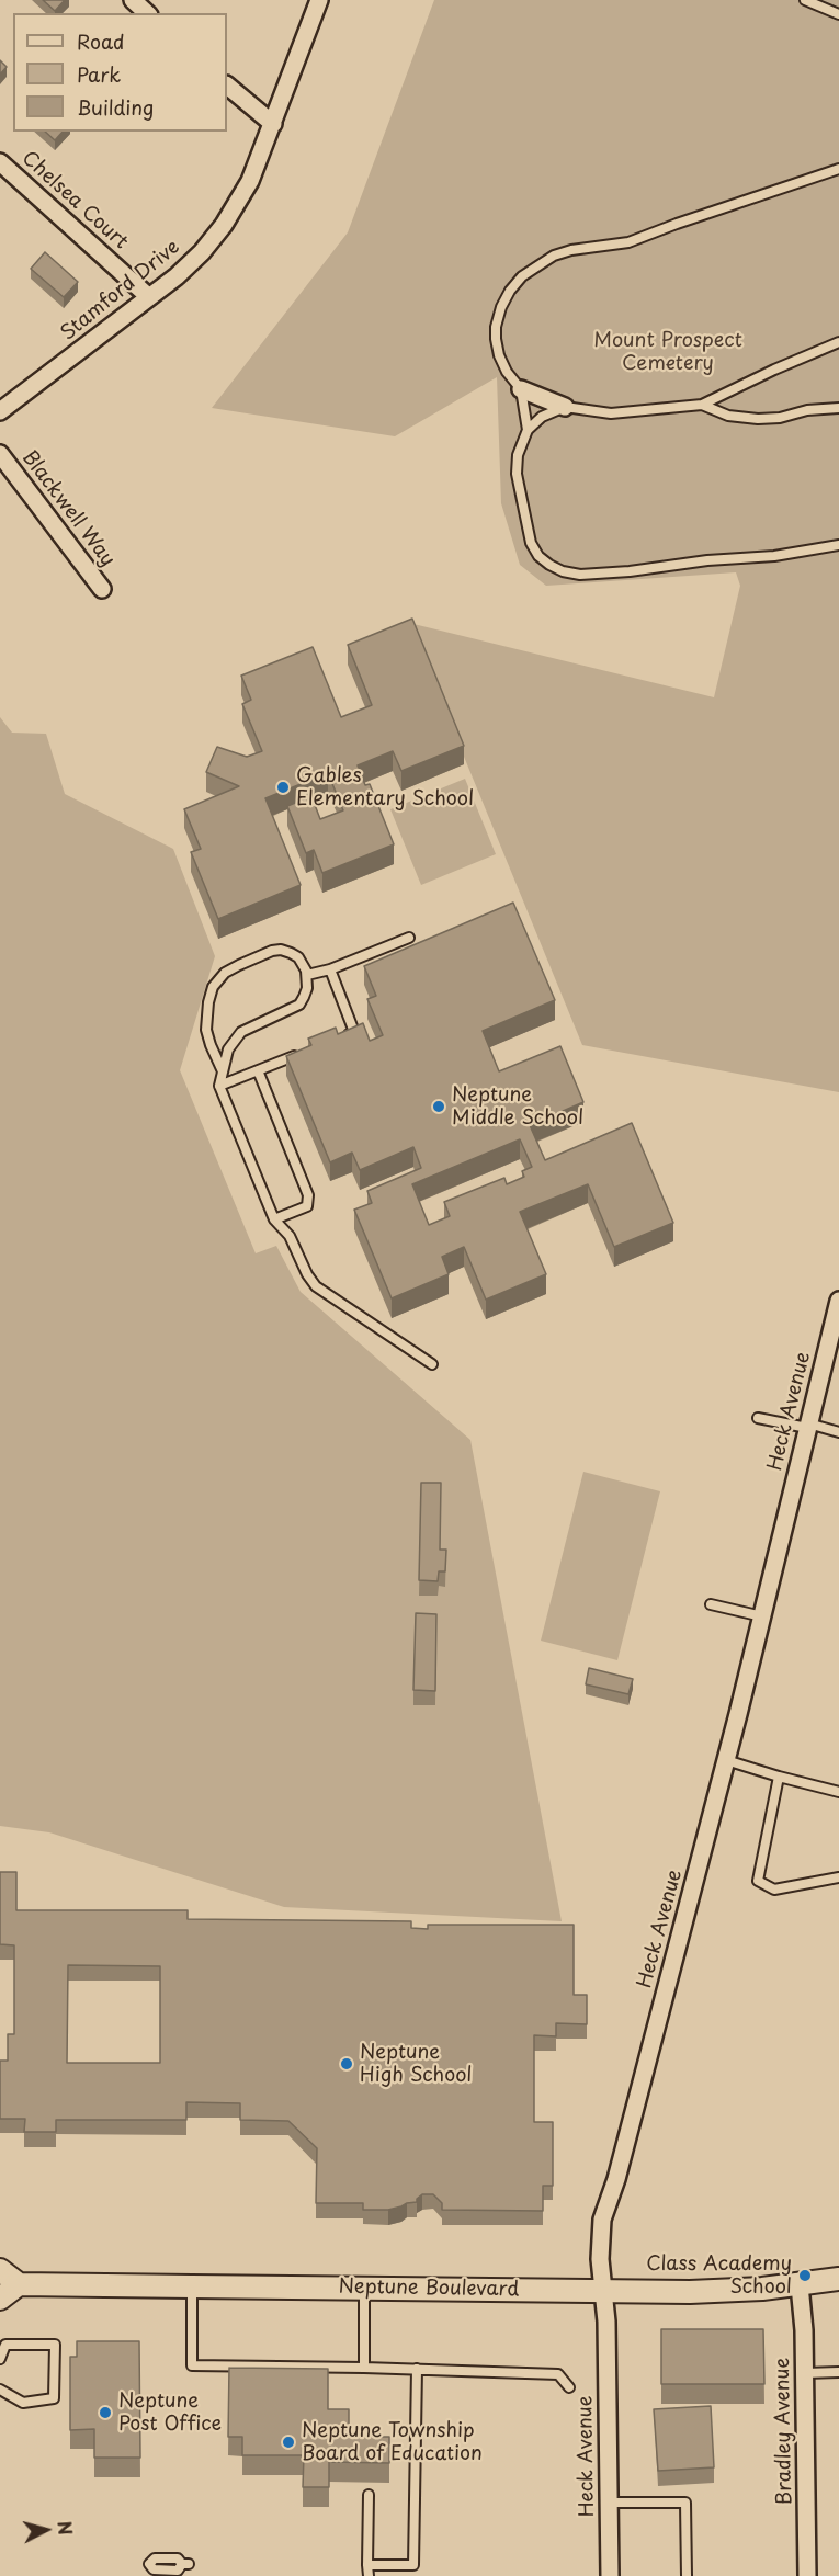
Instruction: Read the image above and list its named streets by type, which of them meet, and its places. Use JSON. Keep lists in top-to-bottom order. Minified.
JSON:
{"streets":{"street":["Chelsea Court","Stamford Drive","Blackwell Way","Heck Avenue","Neptune Boulevard","Bradley Avenue"]},"crossings":[["Chelsea Court","Stamford Drive"],["Heck Avenue","Neptune Boulevard"],["Neptune Boulevard","Bradley Avenue"]],"parks":["Mount Prospect Cemetery"],"places":["Gables Elementary School","Neptune Middle School","Neptune High School","Class Academy School","Neptune Post Office","Neptune Township Board of Education"],"legend":["Road","Park","Building"],"north":"right"}
